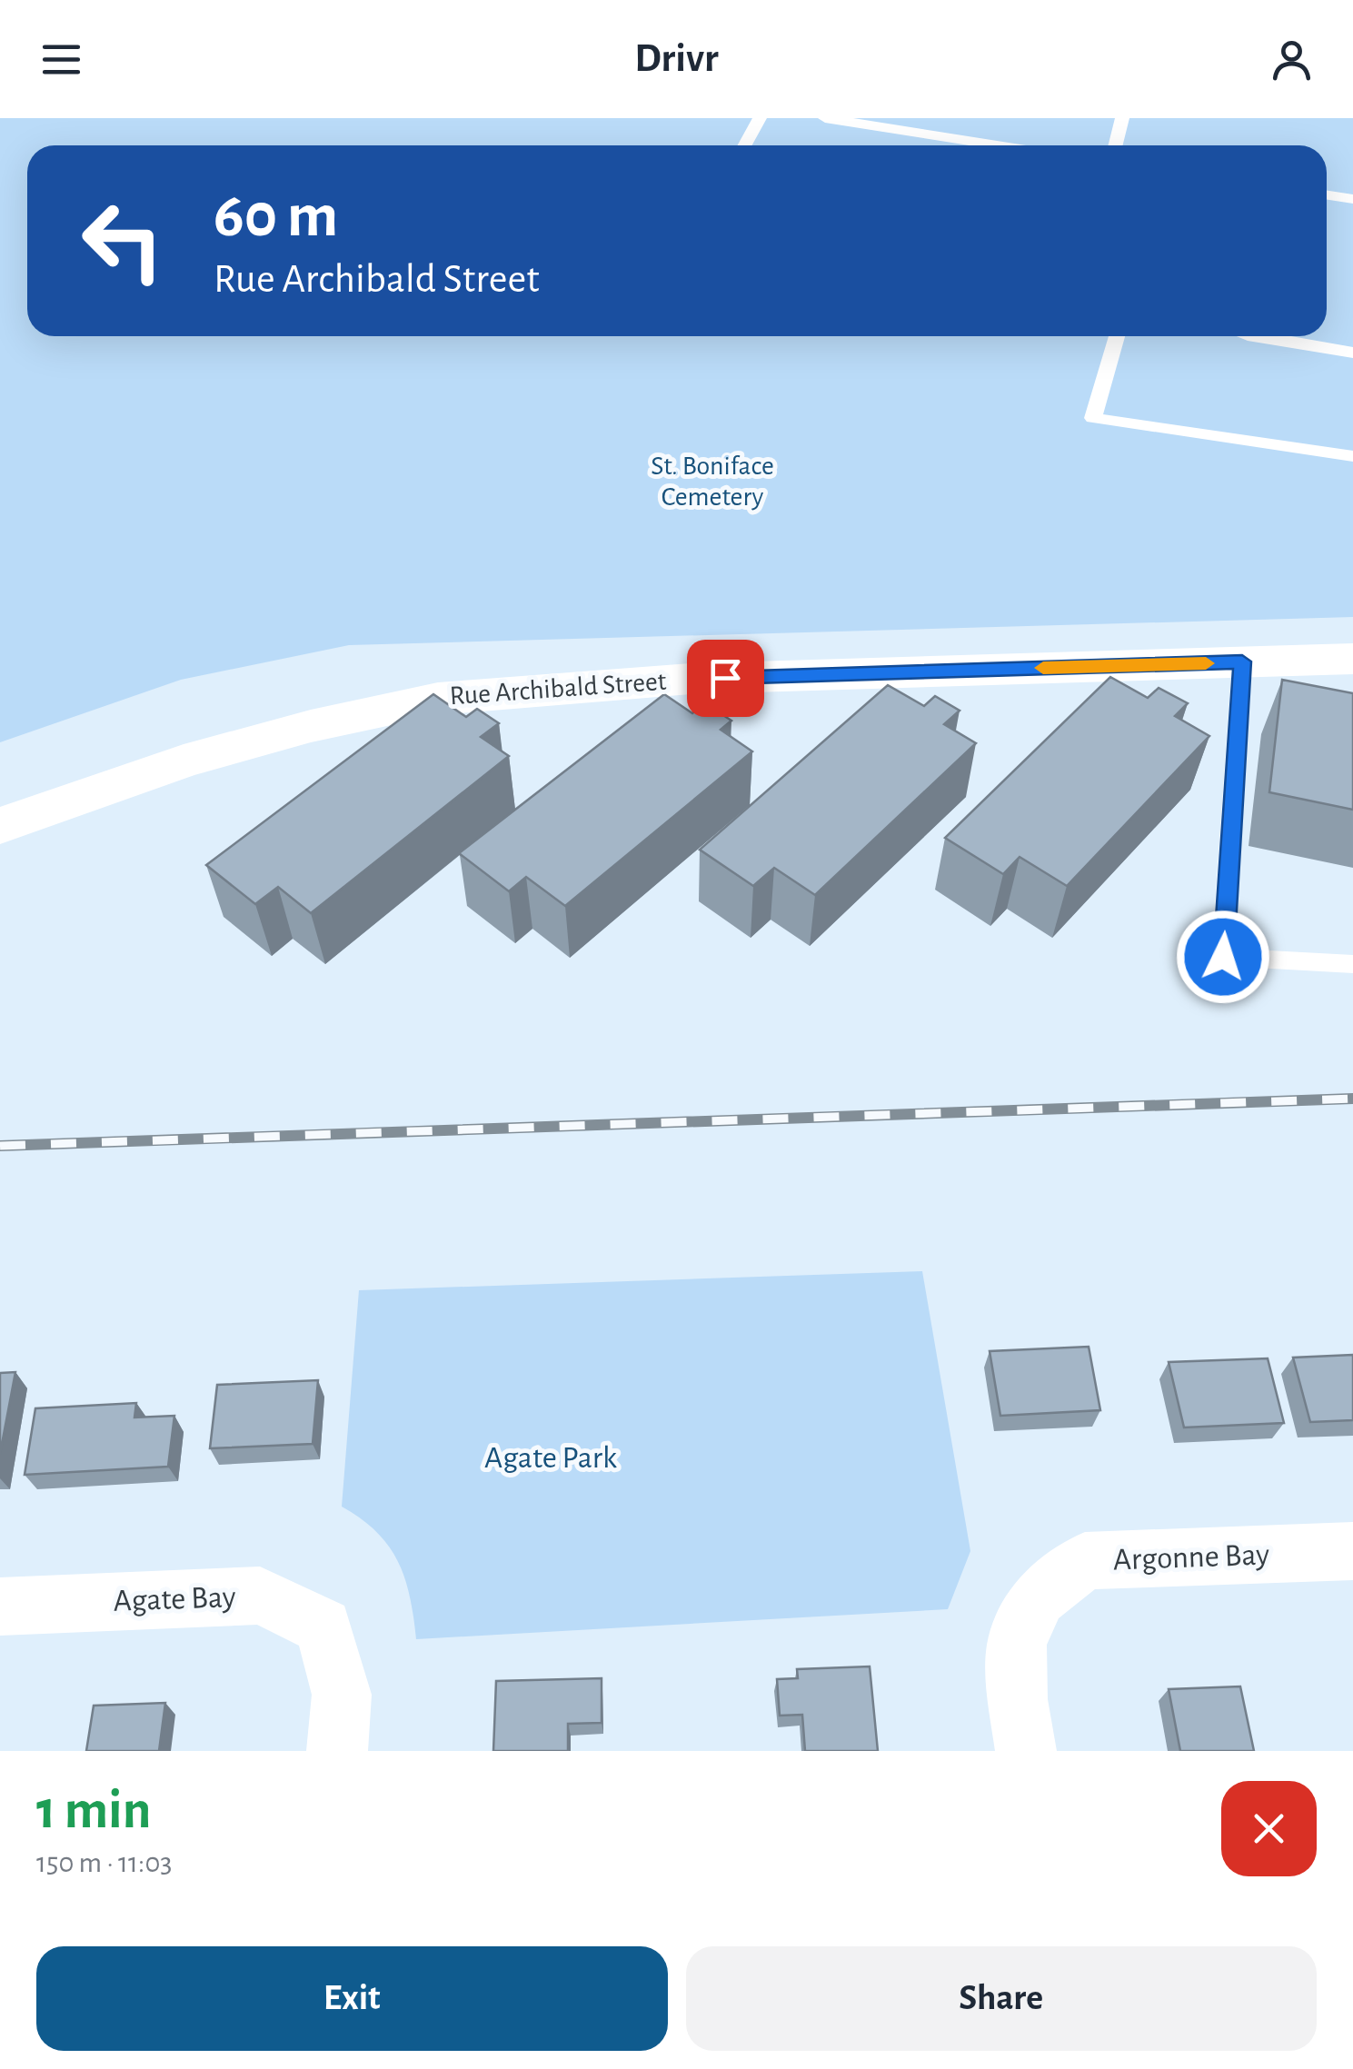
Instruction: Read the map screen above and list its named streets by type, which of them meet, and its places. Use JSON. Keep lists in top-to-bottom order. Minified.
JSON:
{"streets":{"main road":["Rue Archibald Street"],"street":["Argonne Bay","Agate Bay"]},"parks":["St. Boniface Cemetery","Agate Park"],"page":{"header":"Drivr","turn":["60 m","Rue Archibald Street"],"heading":["1 min","150 m · 11:03"],"buttons":["Exit","Share"]}}
